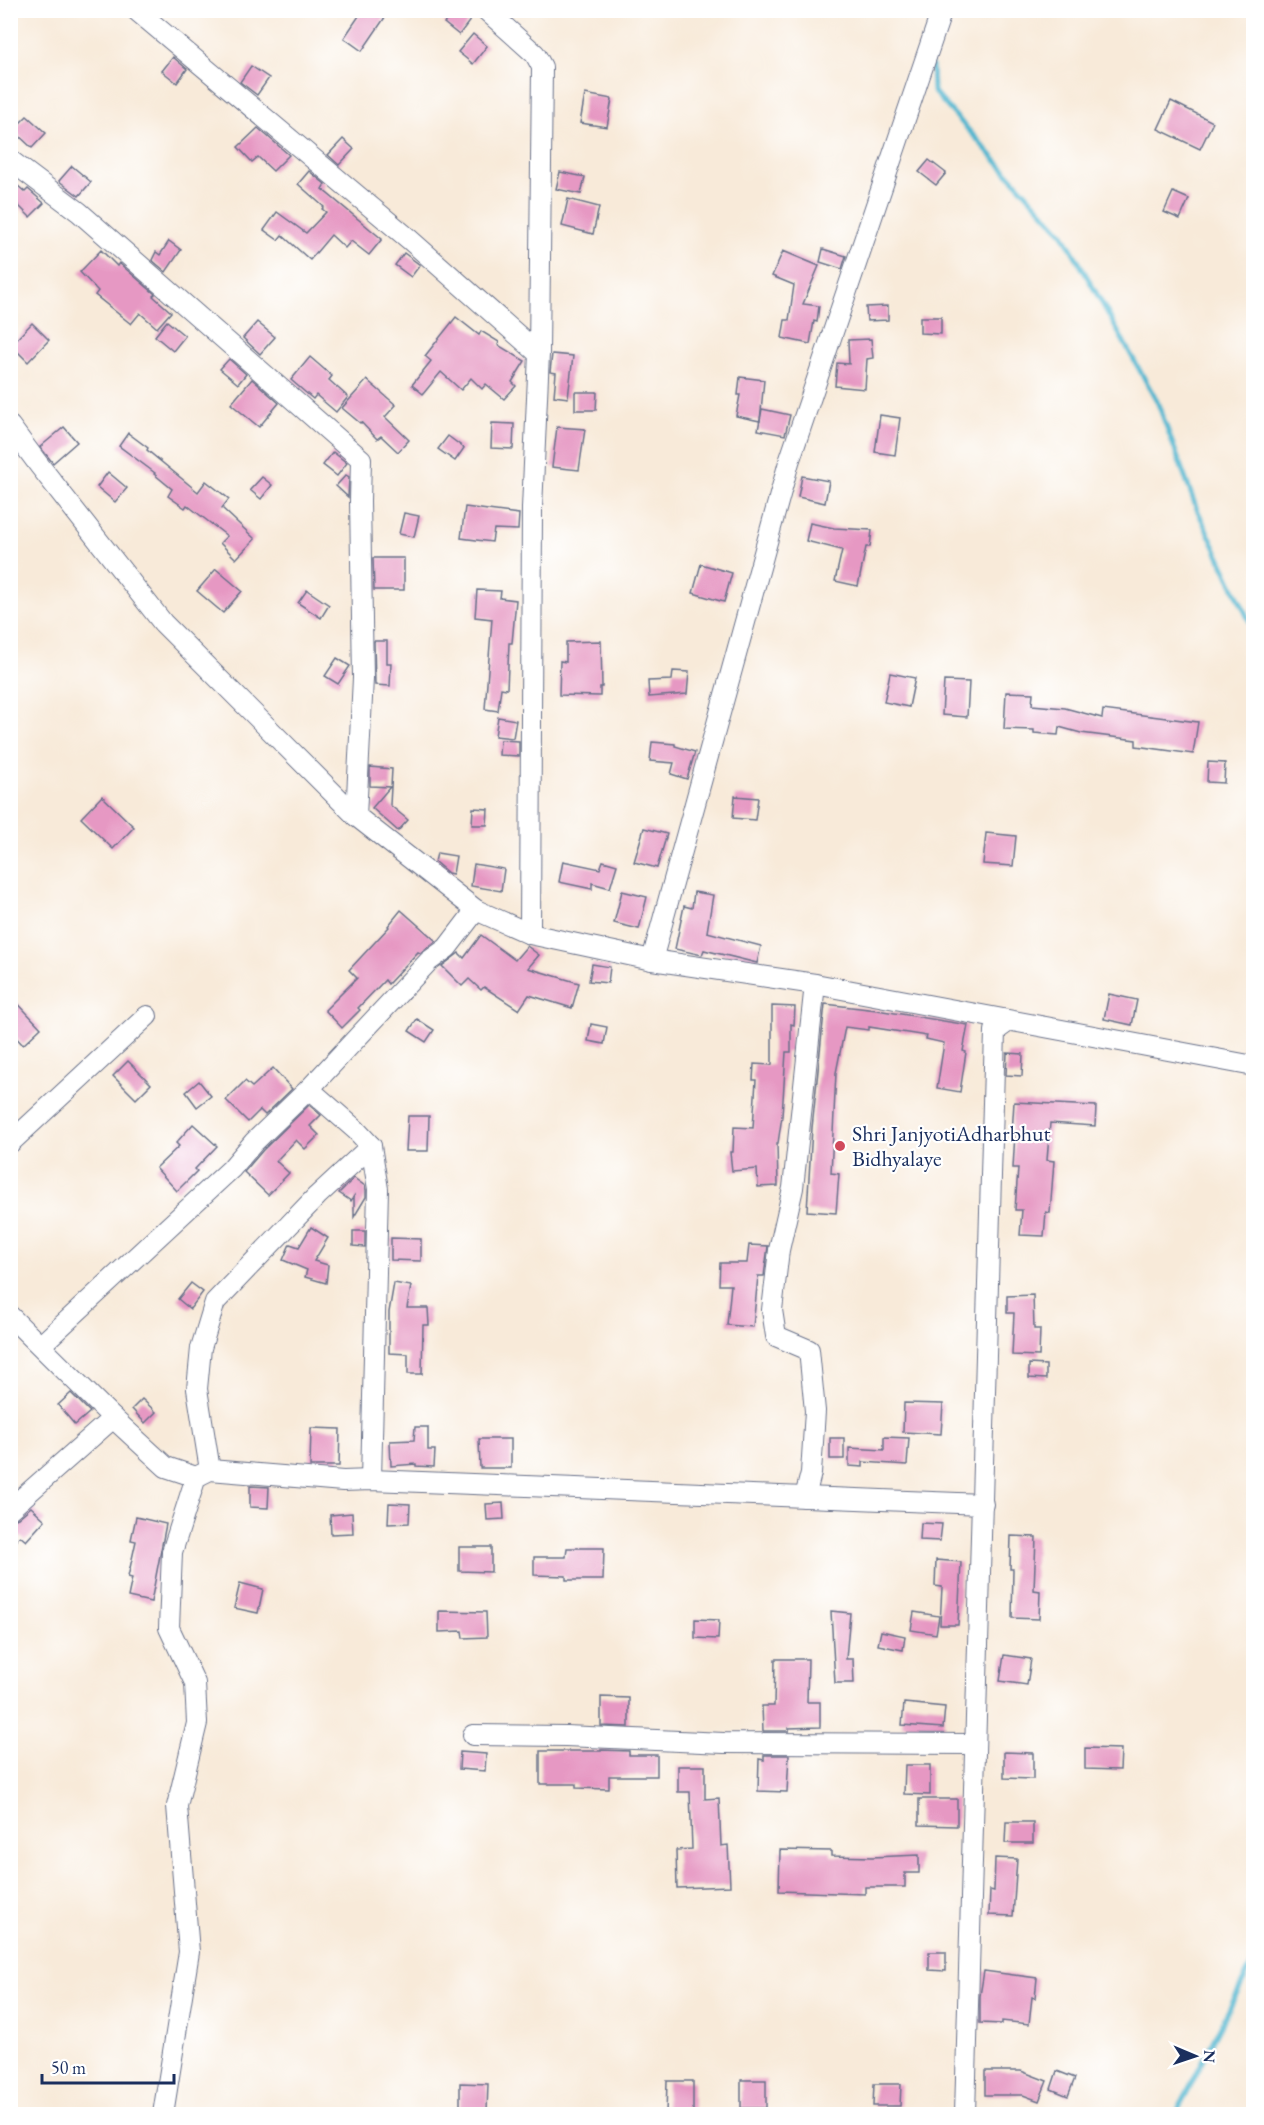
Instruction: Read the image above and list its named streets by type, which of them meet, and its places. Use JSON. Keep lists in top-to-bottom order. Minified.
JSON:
{"places":["Shri JanjyotiAdharbhut Bidhyalaye"],"scale_bar":"50 m","north":"right"}
